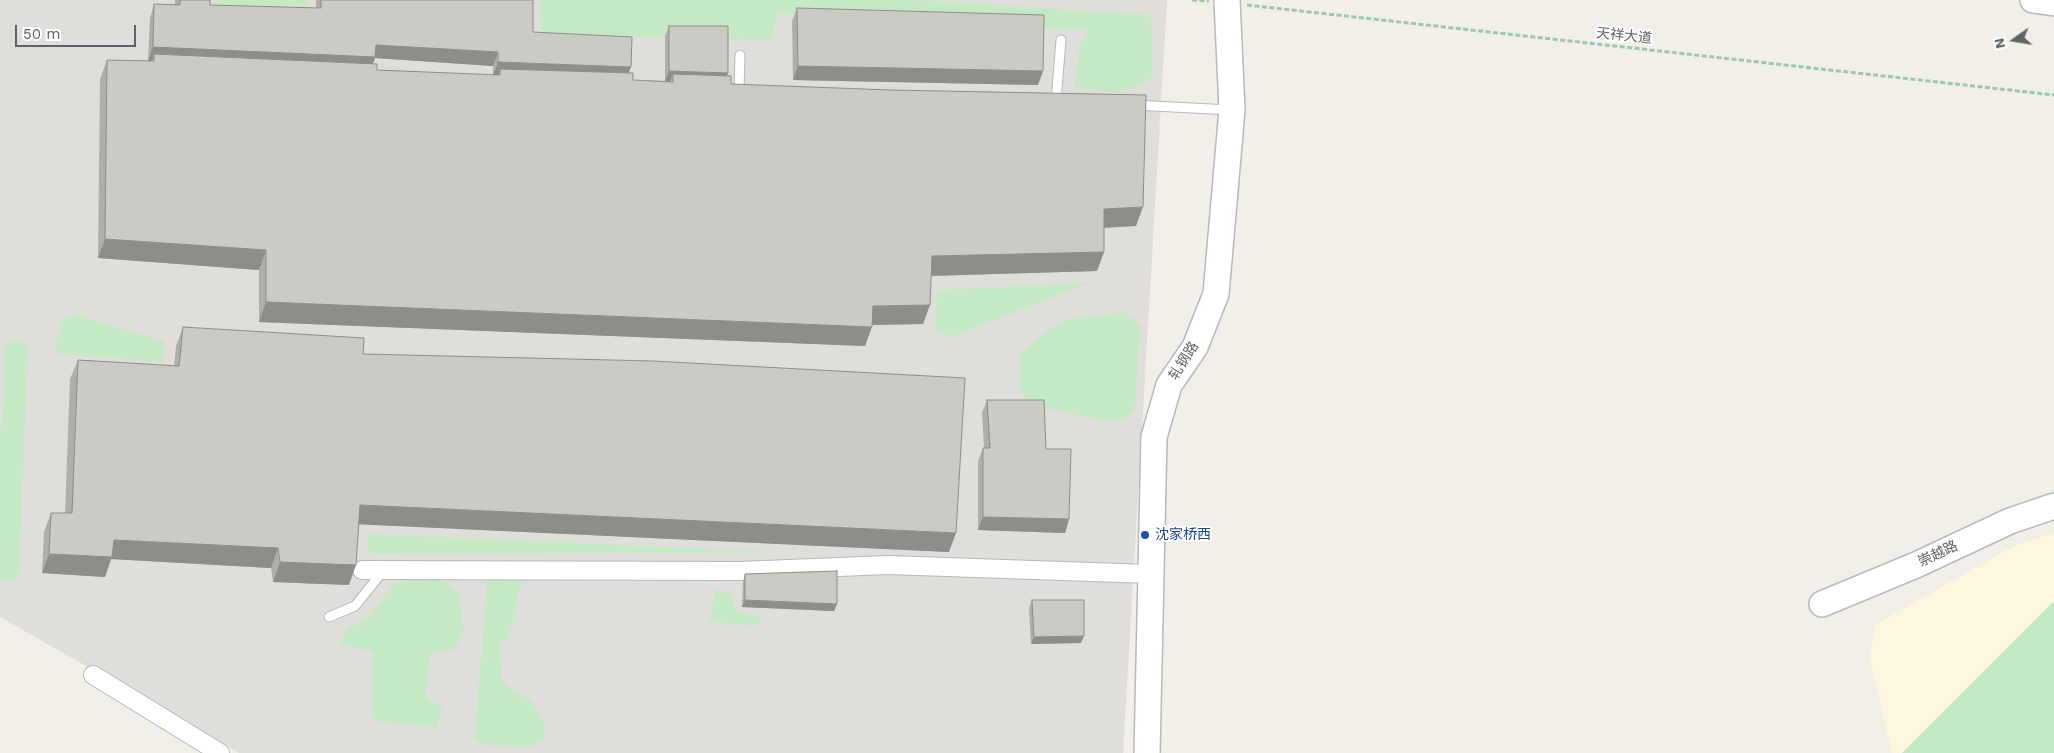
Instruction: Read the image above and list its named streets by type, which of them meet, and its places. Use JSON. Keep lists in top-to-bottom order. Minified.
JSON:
{"streets":{"street":["轧钢路","崇越路"],"path":["天祥大道"]},"crossings":[["天祥大道","轧钢路"]],"places":["沈家桥西"],"scale_bar":"50 m","north":"left"}
